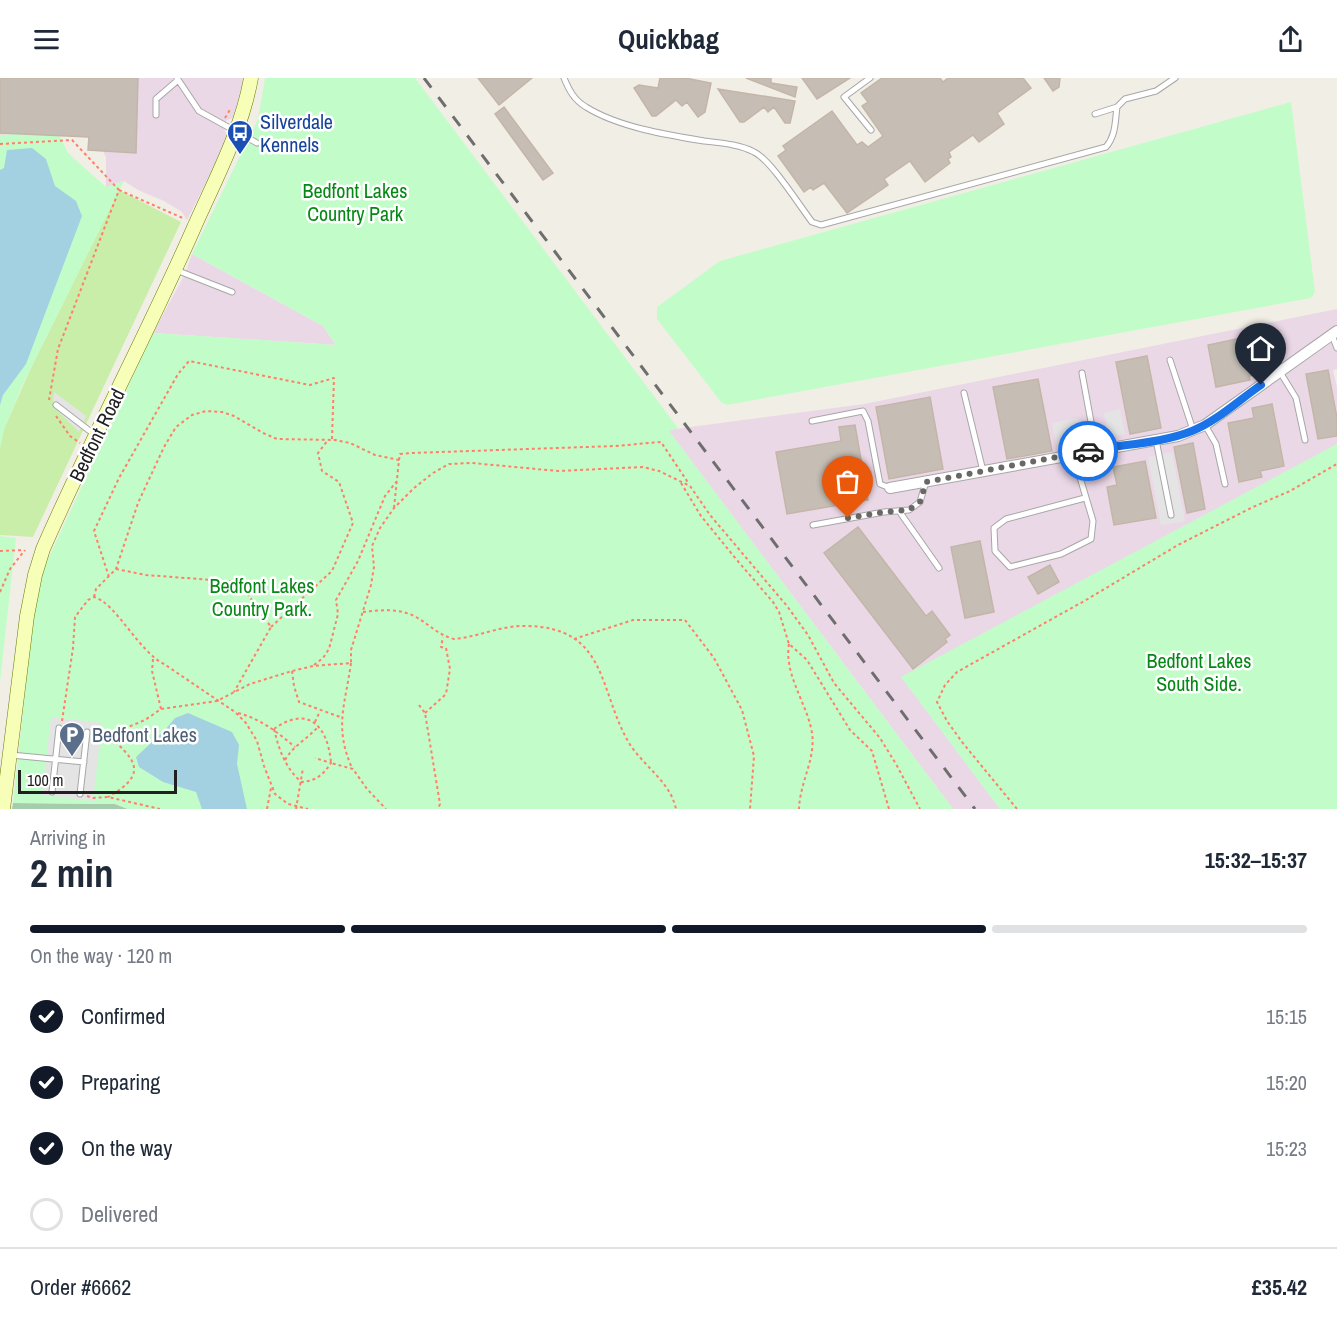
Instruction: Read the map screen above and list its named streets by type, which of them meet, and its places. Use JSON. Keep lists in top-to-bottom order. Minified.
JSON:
{"streets":{"street":["Bedfont Road"]},"parks":["Bedfont Lakes Country Park","Bedfont Lakes Country Park.","Bedfont Lakes South Side."],"places":{"bus stop":["Silverdale Kennels"],"parking":["Bedfont Lakes"]},"scale_bar":"100 m","page":{"header":"Quickbag","scale":"100 m","heading":["2 min","Arriving in","15:32–15:37"],"panel":["Order #6662","£35.42"],"bar":"On the way · 120 m","list":[["Confirmed","15:15"],["Preparing","15:20"],["On the way","15:23"],"Delivered"]}}
